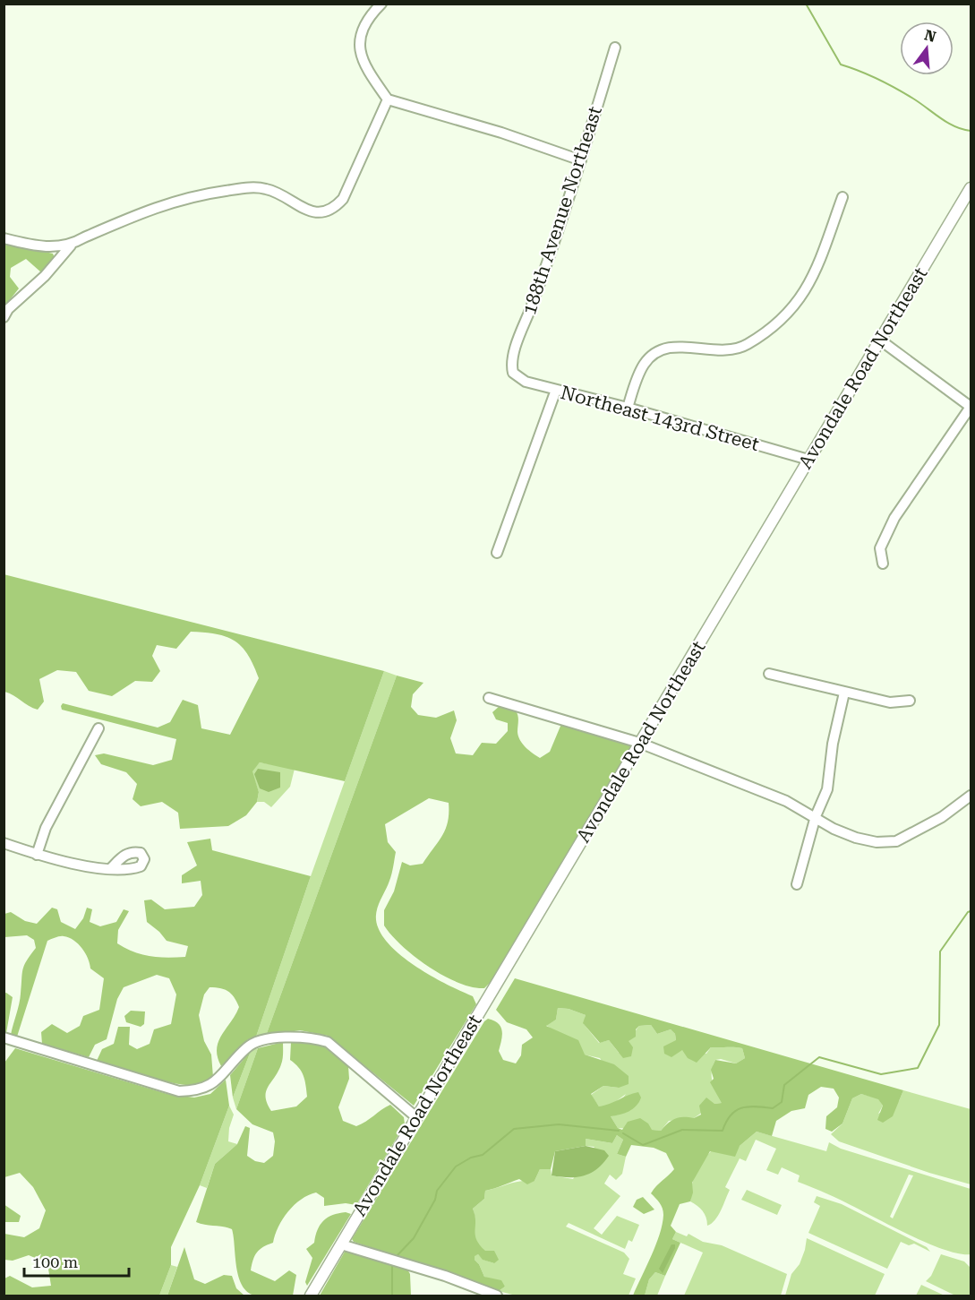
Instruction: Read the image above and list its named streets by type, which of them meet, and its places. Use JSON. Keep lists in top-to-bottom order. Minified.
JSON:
{"streets":{"main road":["Avondale Road Northeast"],"street":["188th Avenue Northeast","Northeast 143rd Street"]},"crossings":[["188th Avenue Northeast","Northeast 143rd Street"],["Avondale Road Northeast","Northeast 143rd Street"]],"scale_bar":"100 m","north":"top"}
